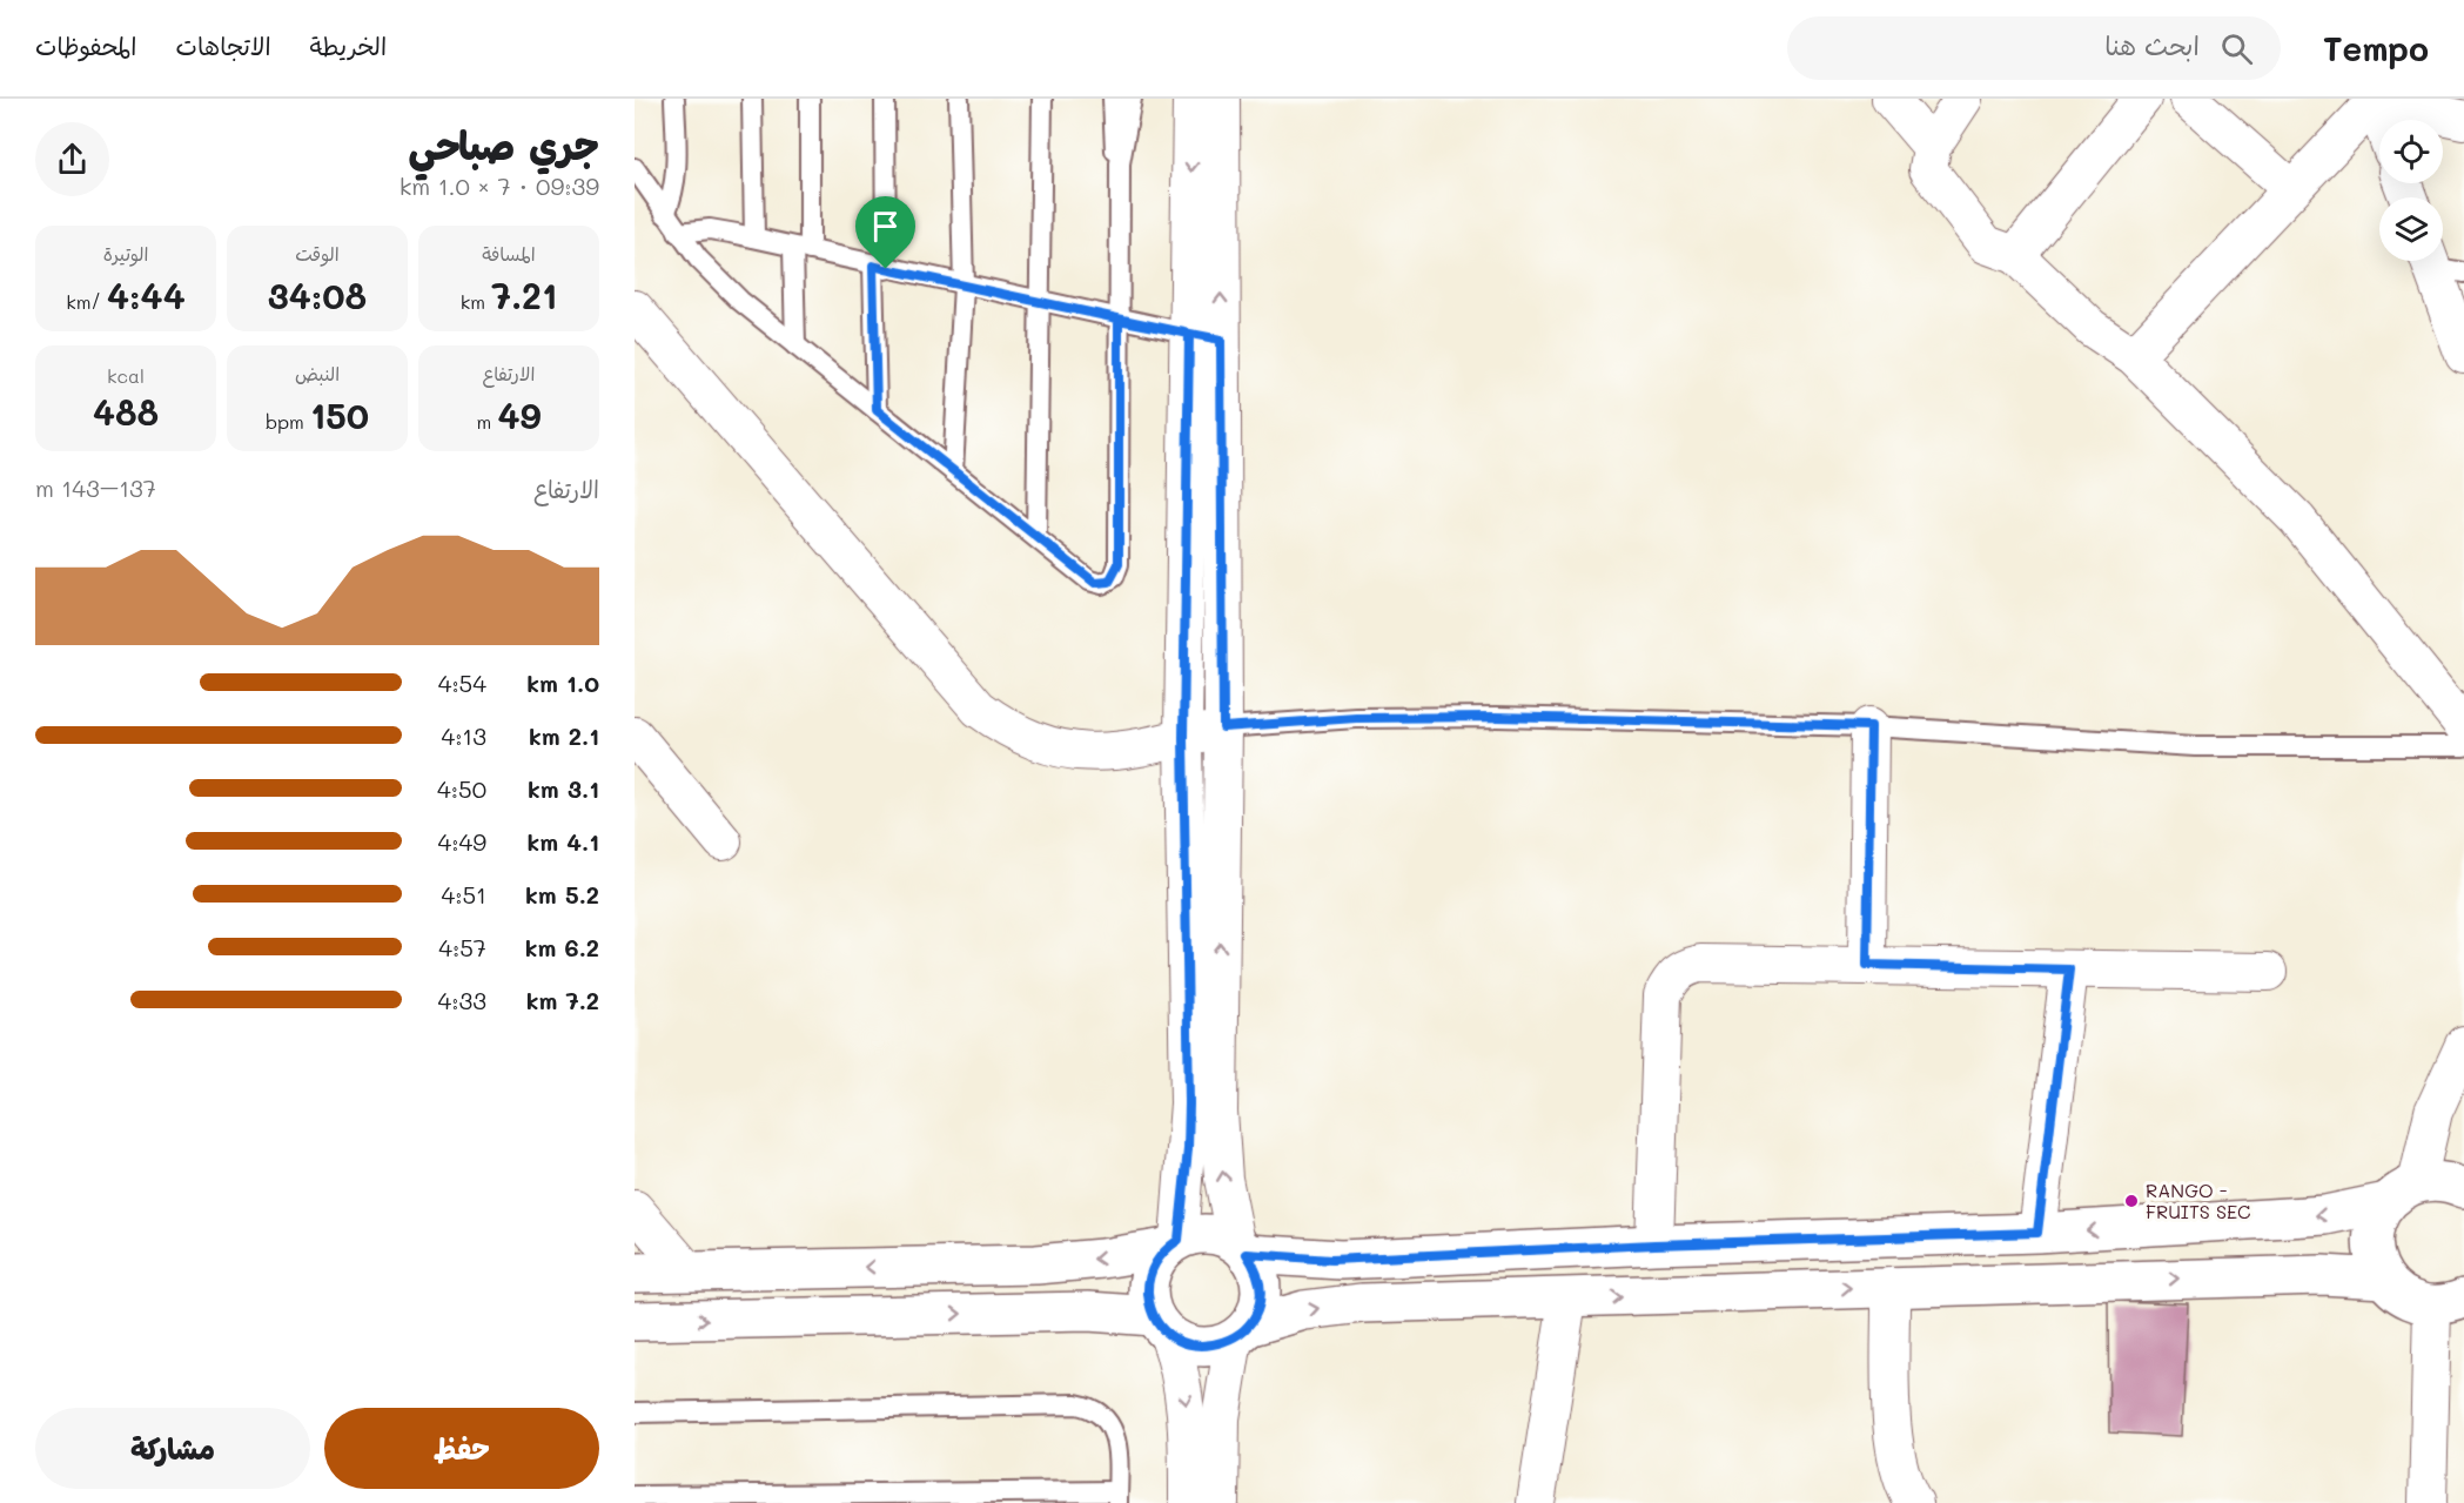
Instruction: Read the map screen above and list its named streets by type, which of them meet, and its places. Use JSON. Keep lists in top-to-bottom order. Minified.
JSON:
{"places":["RANGO - FRUITS SEC"],"page":{"header":"Tempo","search":"ابحث هنا","nav":["الخريطة","الاتجاهات","المحفوظات"],"heading":["جري صباحي","09:39 · 7 × 1.0 km"],"stats":[["المسافة","7.21 km"],["الوقت","34:08"],["الوتيرة","4:44 /km"],["الارتفاع","49 m"],["النبض","150 bpm"],["kcal","488"]],"chart":["الارتفاع","137–143 m"],"list":[{"name":"1.0 km","note":"4:54"},{"name":"2.1 km","note":"4:13"},{"name":"3.1 km","note":"4:50"},{"name":"4.1 km","note":"4:49"},{"name":"5.2 km","note":"4:51"},{"name":"6.2 km","note":"4:57"},{"name":"7.2 km","note":"4:33"}],"buttons":["حفظ","مشاركة"]}}
